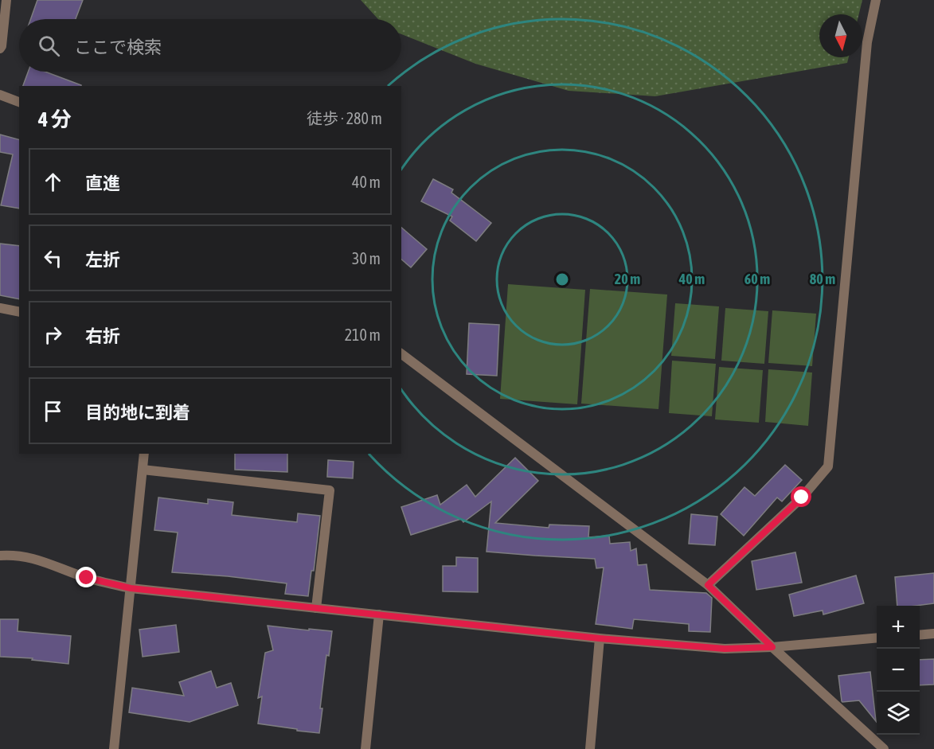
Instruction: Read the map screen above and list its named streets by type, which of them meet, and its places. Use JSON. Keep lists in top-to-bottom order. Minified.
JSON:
{"north":"bottom","page":{"search":"ここで検索","heading":["4 分","徒歩 · 280 m"],"list":[["直進","40 m"],["左折","30 m"],["右折","210 m"],"目的地に到着"],"map_buttons":["+","−"]},"rings":["20 m","40 m","60 m","80 m"]}
